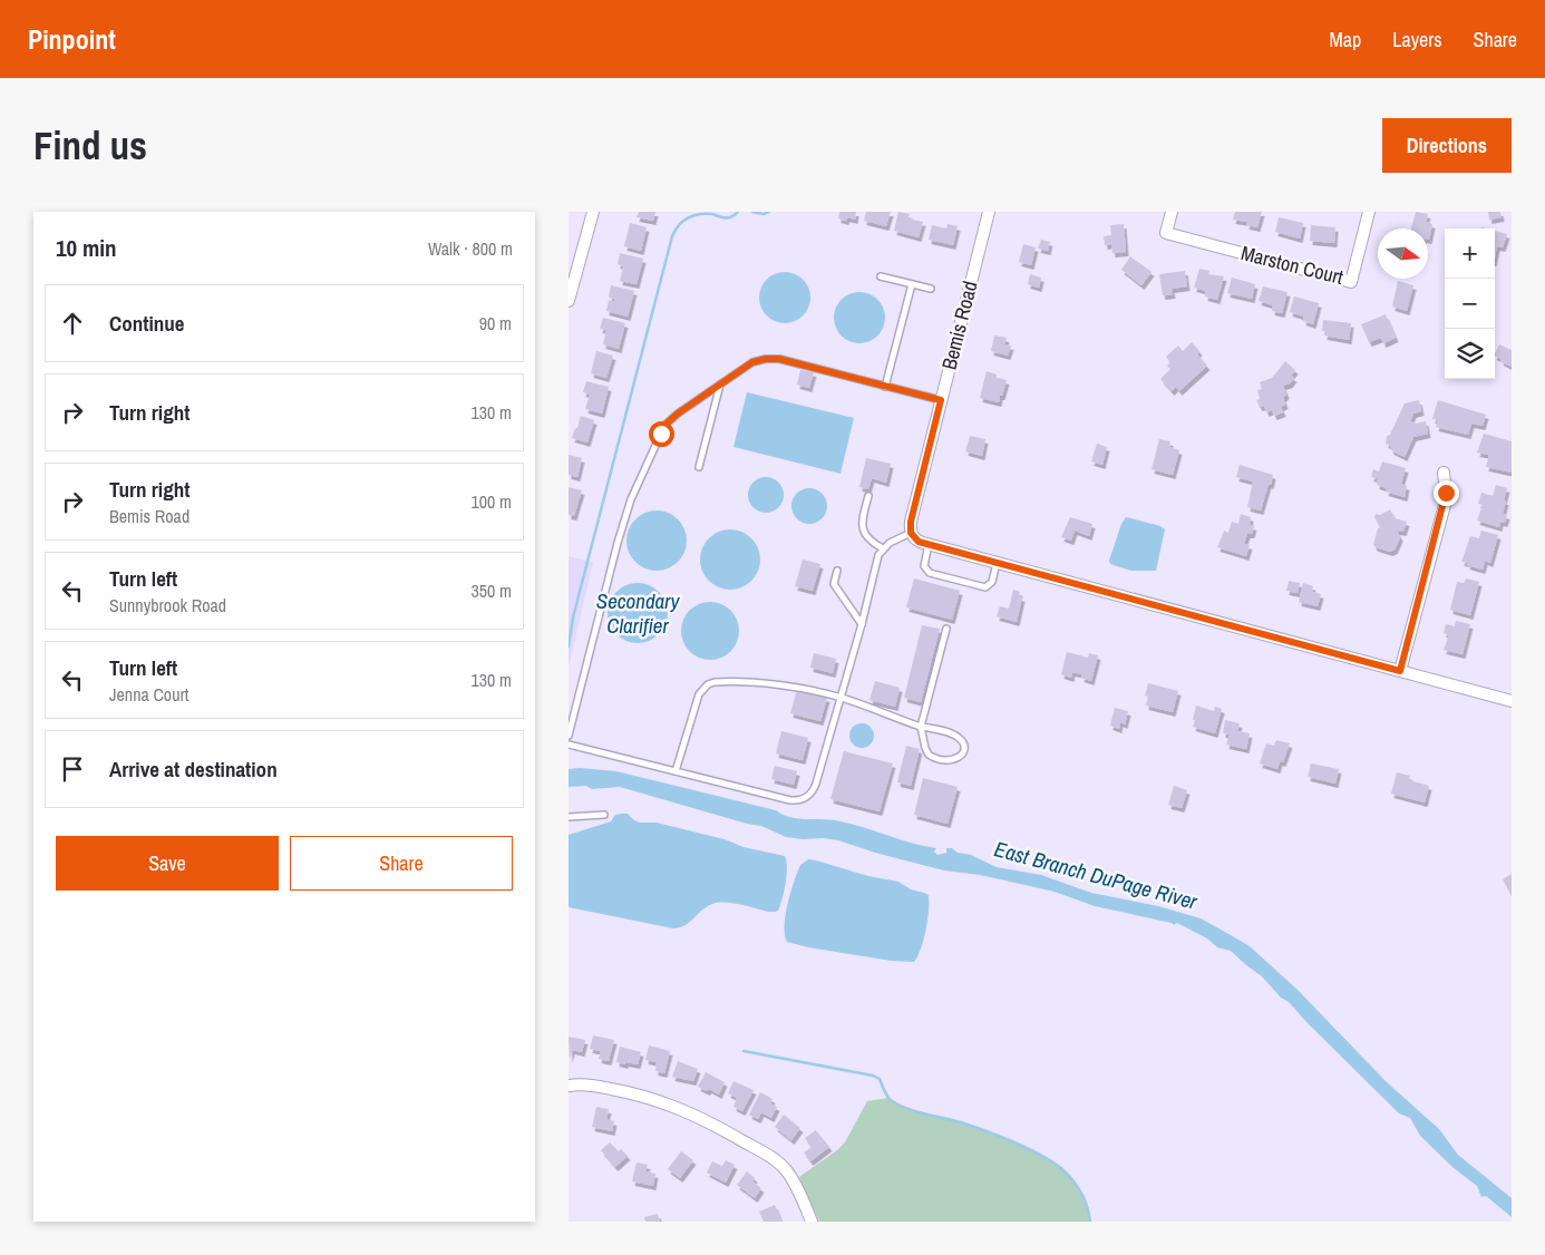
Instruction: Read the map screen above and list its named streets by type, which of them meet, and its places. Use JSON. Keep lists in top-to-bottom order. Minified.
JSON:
{"streets":{"street":["Marston Court","Bemis Road"]},"water":["Secondary Clarifier","East Branch DuPage River"],"north":"right","page":{"header":"Pinpoint","nav":["Map","Layers","Share"],"buttons":["Directions",["Save","Share"]],"title":"Find us","heading":["10 min","Walk · 800 m"],"map_buttons":["+","−"],"list":[["Continue","90 m"],["Turn right","130 m"],["Turn right","Bemis Road","100 m"],["Turn left","Sunnybrook Road","350 m"],["Turn left","Jenna Court","130 m"],"Arrive at destination"]}}
